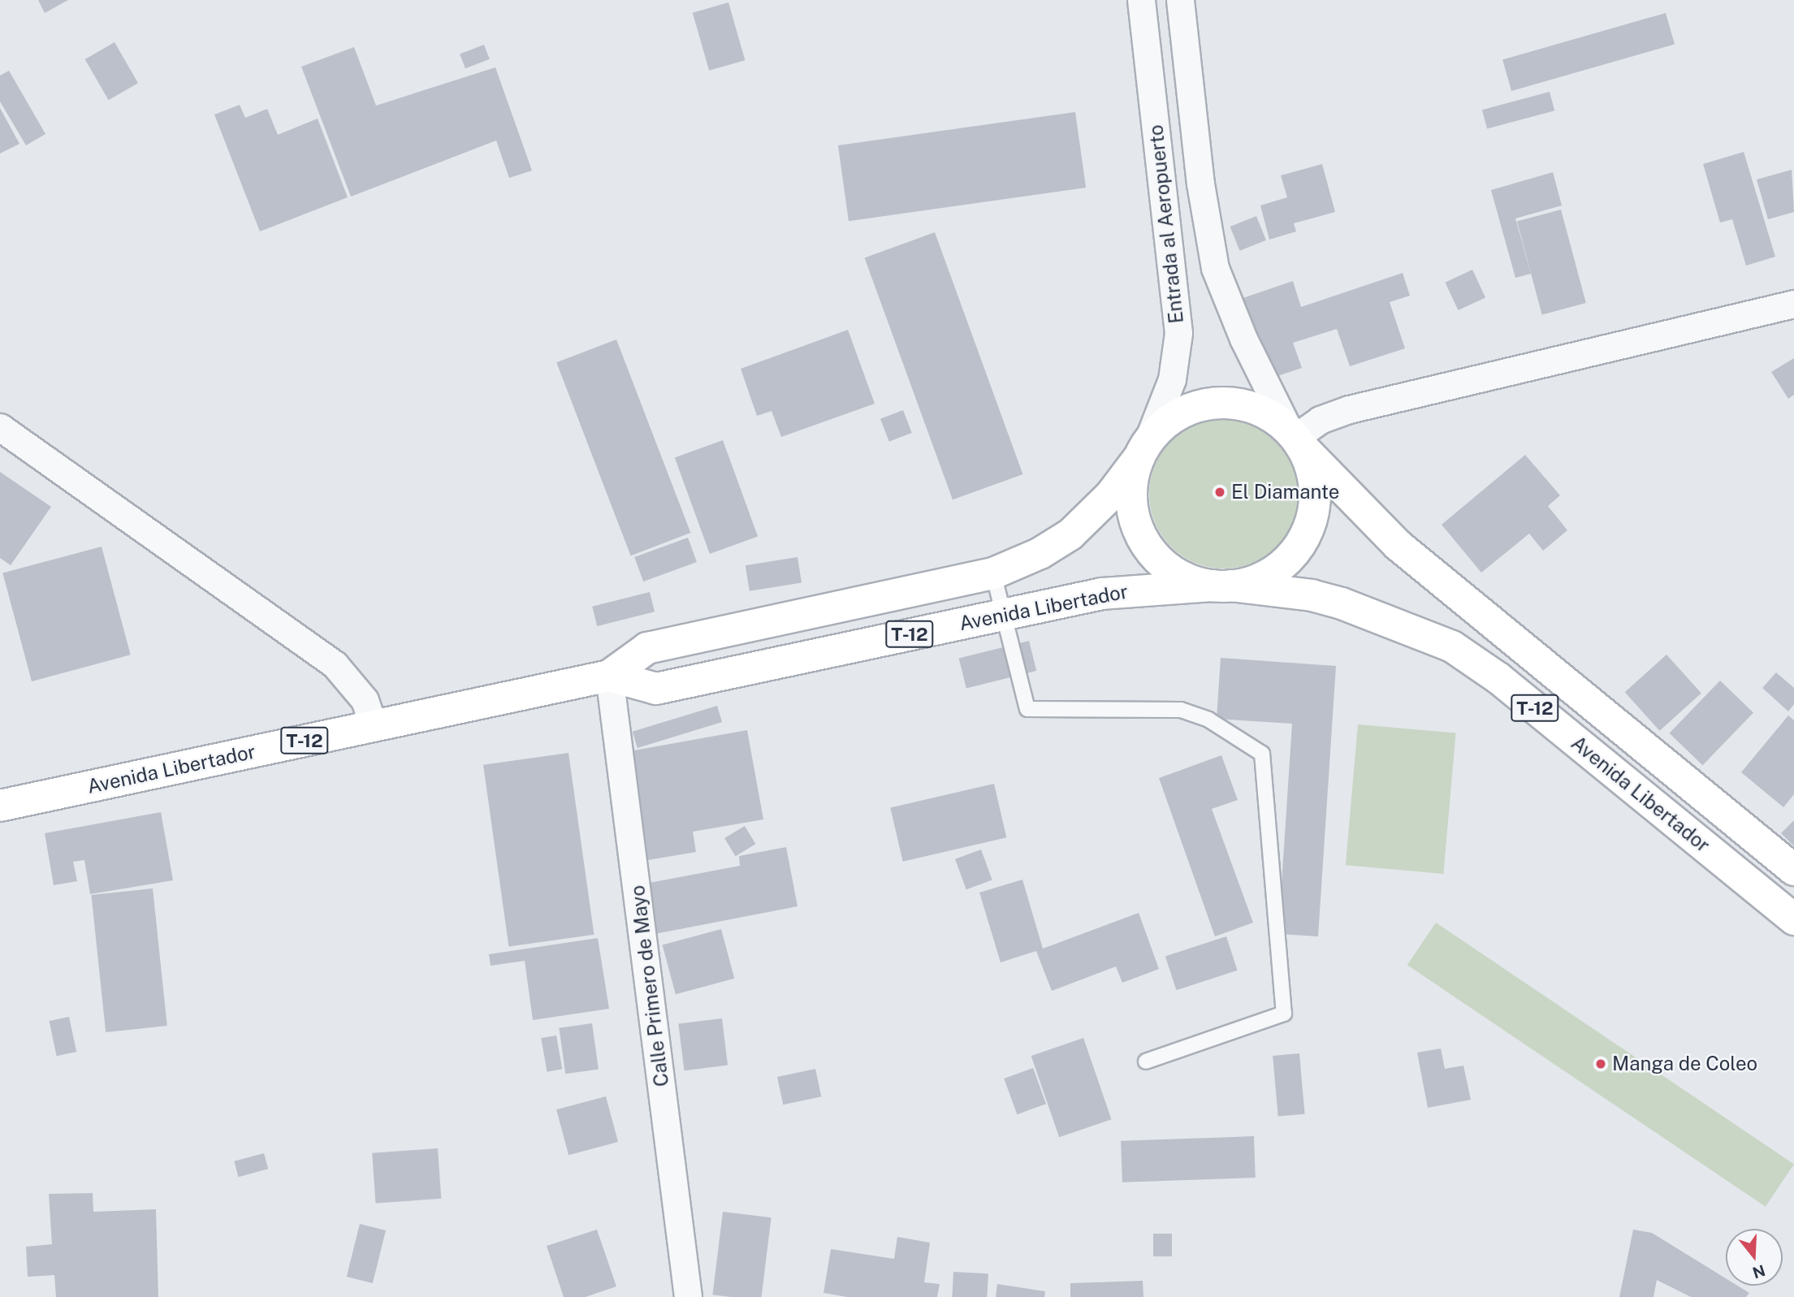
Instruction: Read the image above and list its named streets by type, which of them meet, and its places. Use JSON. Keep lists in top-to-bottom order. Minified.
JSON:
{"streets":{"highway":["Avenida Libertador","T-12"],"street":["Entrada al Aeropuerto","Calle Primero de Mayo"]},"crossings":[["Entrada al Aeropuerto","Avenida Libertador"],["Entrada al Aeropuerto","T-12"],["Avenida Libertador","T-12"],["Avenida Libertador","Calle Primero de Mayo"]],"places":["El Diamante","Manga de Coleo"],"north":"bottom"}
